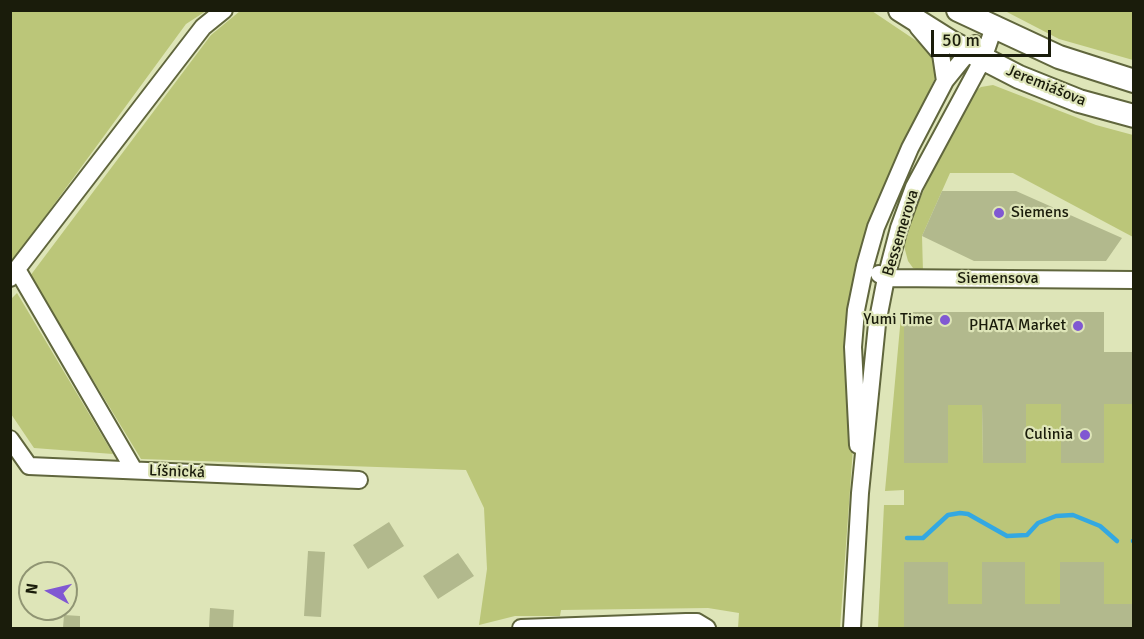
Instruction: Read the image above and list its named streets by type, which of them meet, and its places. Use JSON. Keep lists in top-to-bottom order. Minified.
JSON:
{"streets":{"main road":["Jeremiášova"],"street":["Bessemerova","Siemensova","Líšnická"]},"crossings":[["Jeremiášova","Bessemerova"],["Bessemerova","Siemensova"]],"places":["Siemens","Yumi Time","PHATA Market","Culinia"],"scale_bar":"50 m","north":"left"}
